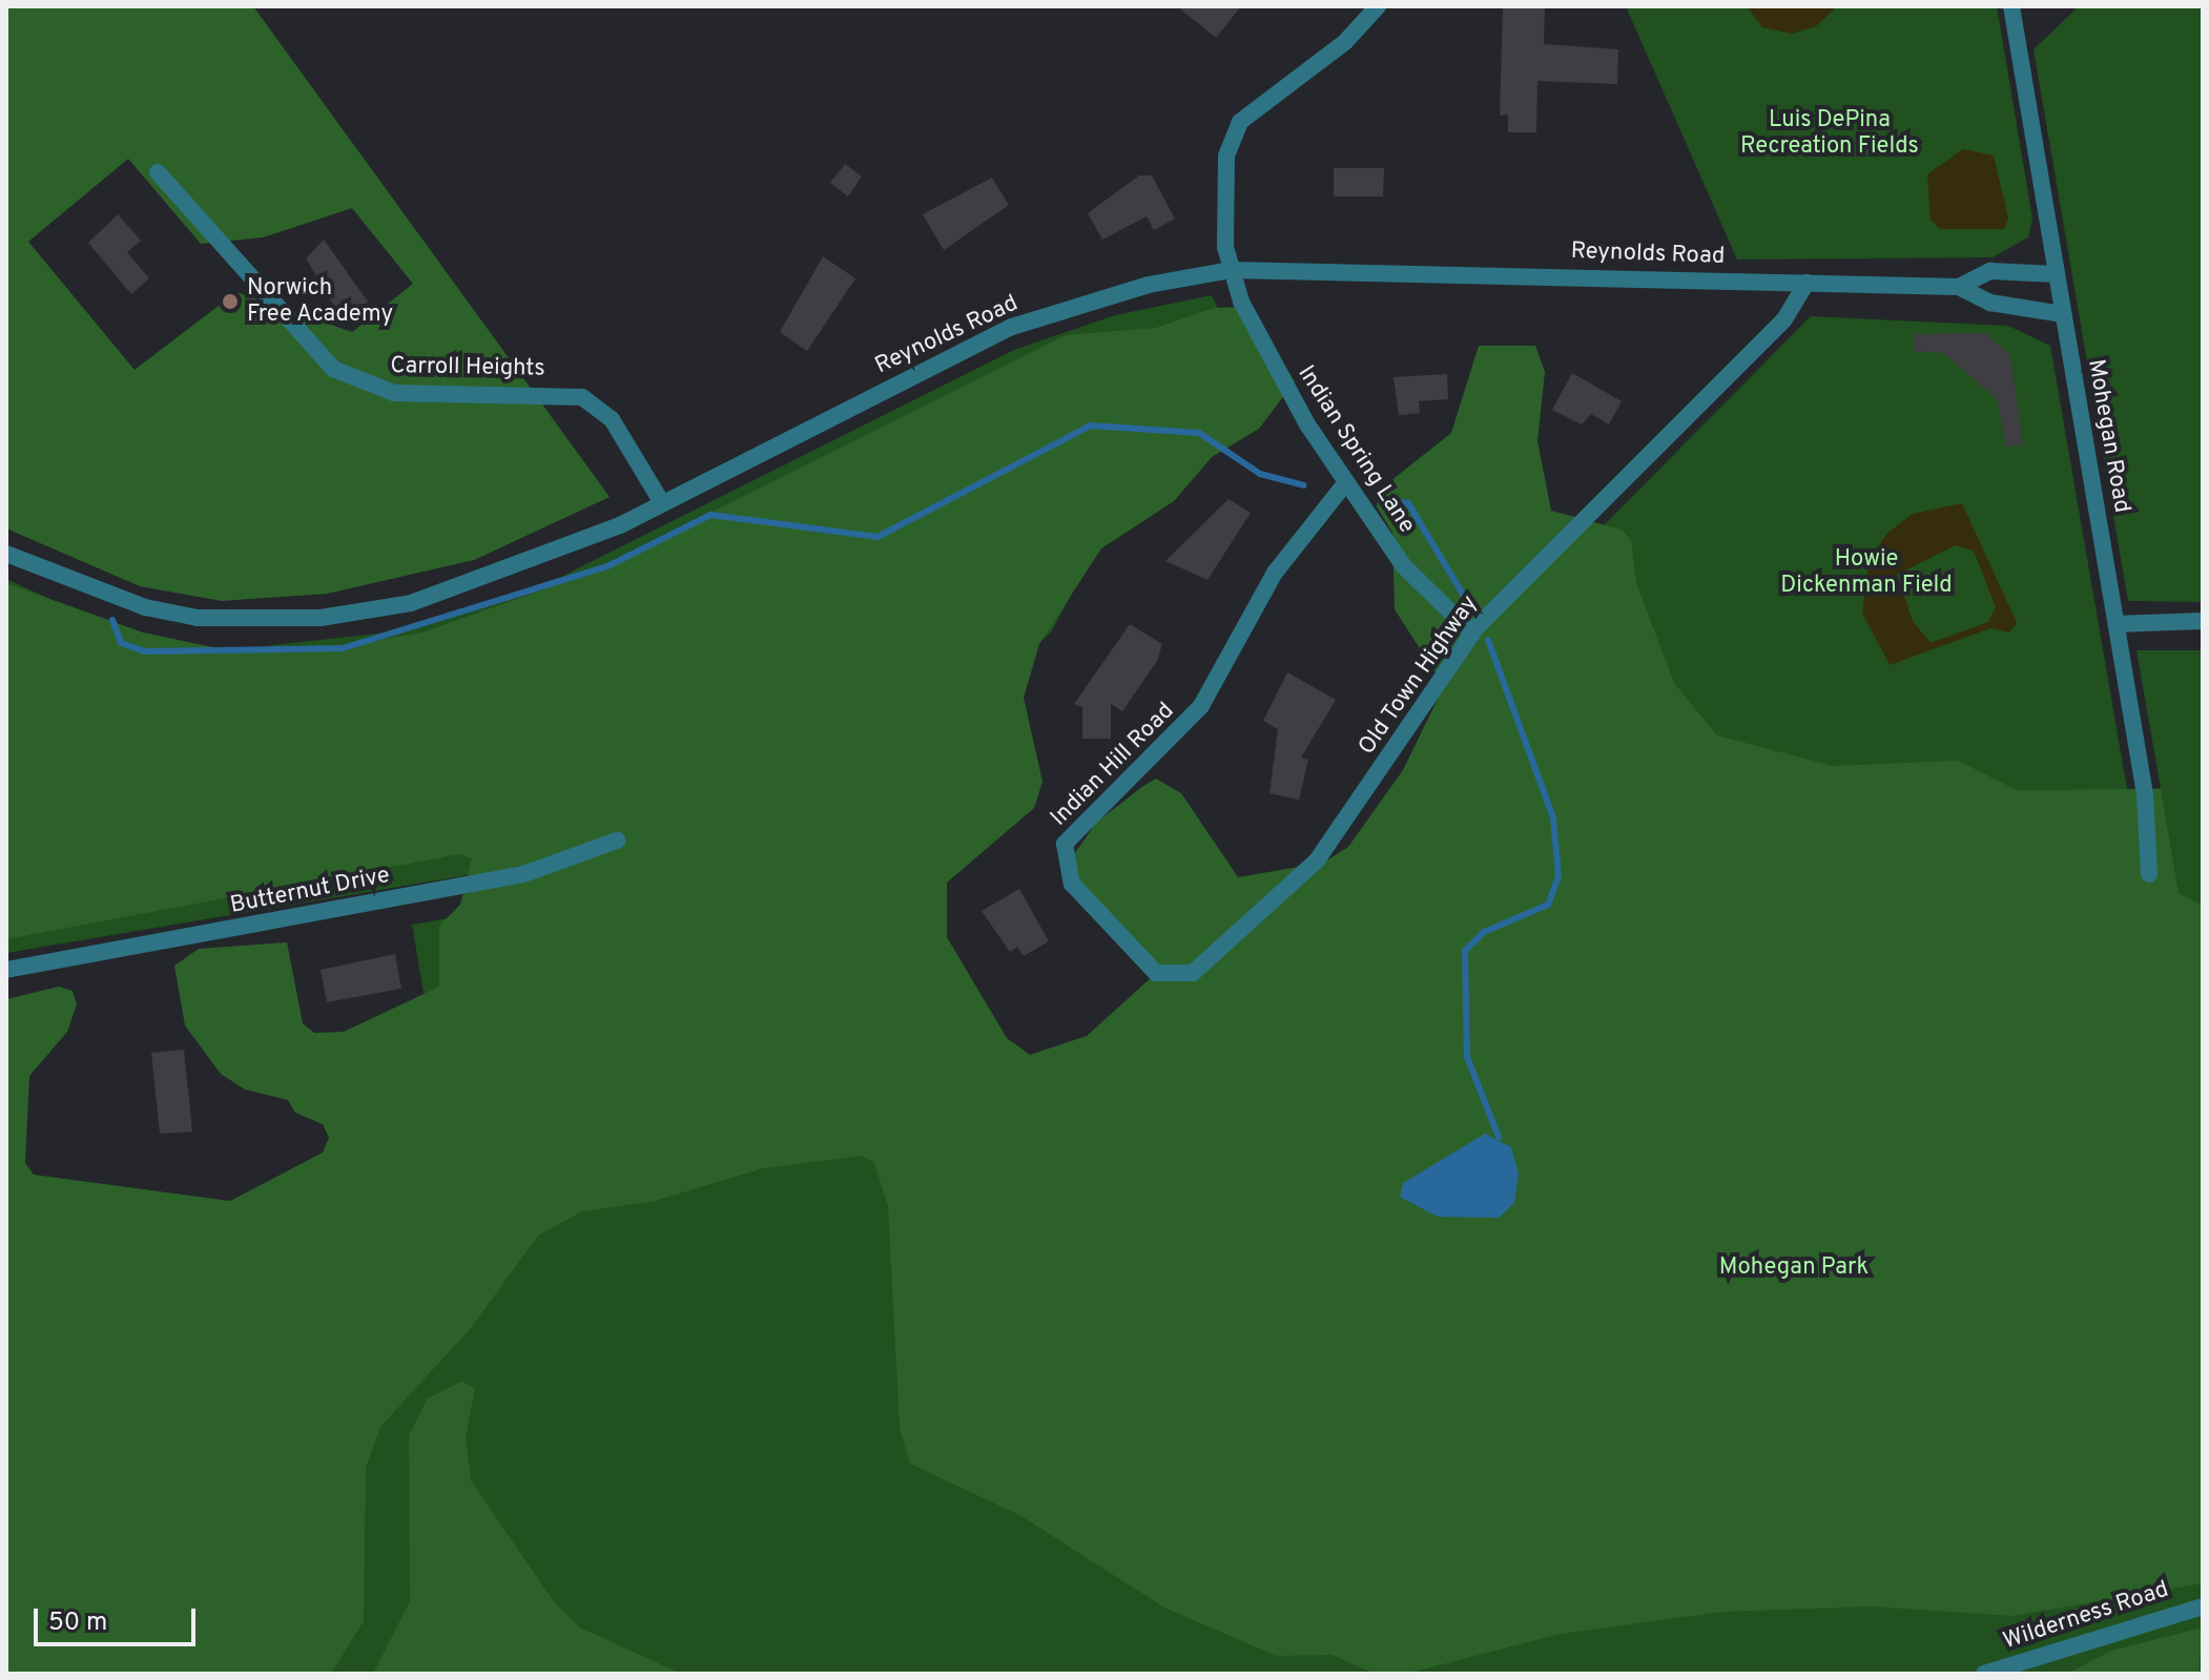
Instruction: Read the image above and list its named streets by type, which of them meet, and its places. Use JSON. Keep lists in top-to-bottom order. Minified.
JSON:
{"streets":{"street":["Reynolds Road","Carroll Heights","Mohegan Road","Indian Spring Lane","Old Town Highway","Indian Hill Road","Butternut Drive","Wilderness Road"]},"crossings":[["Reynolds Road","Carroll Heights"],["Reynolds Road","Mohegan Road"],["Reynolds Road","Indian Spring Lane"],["Reynolds Road","Old Town Highway"],["Indian Spring Lane","Old Town Highway"],["Indian Spring Lane","Indian Hill Road"],["Old Town Highway","Indian Hill Road"]],"parks":["Luis DePina Recreation Fields","Howie Dickenman Field","Mohegan Park"],"places":["Norwich Free Academy"],"scale_bar":"50 m"}
